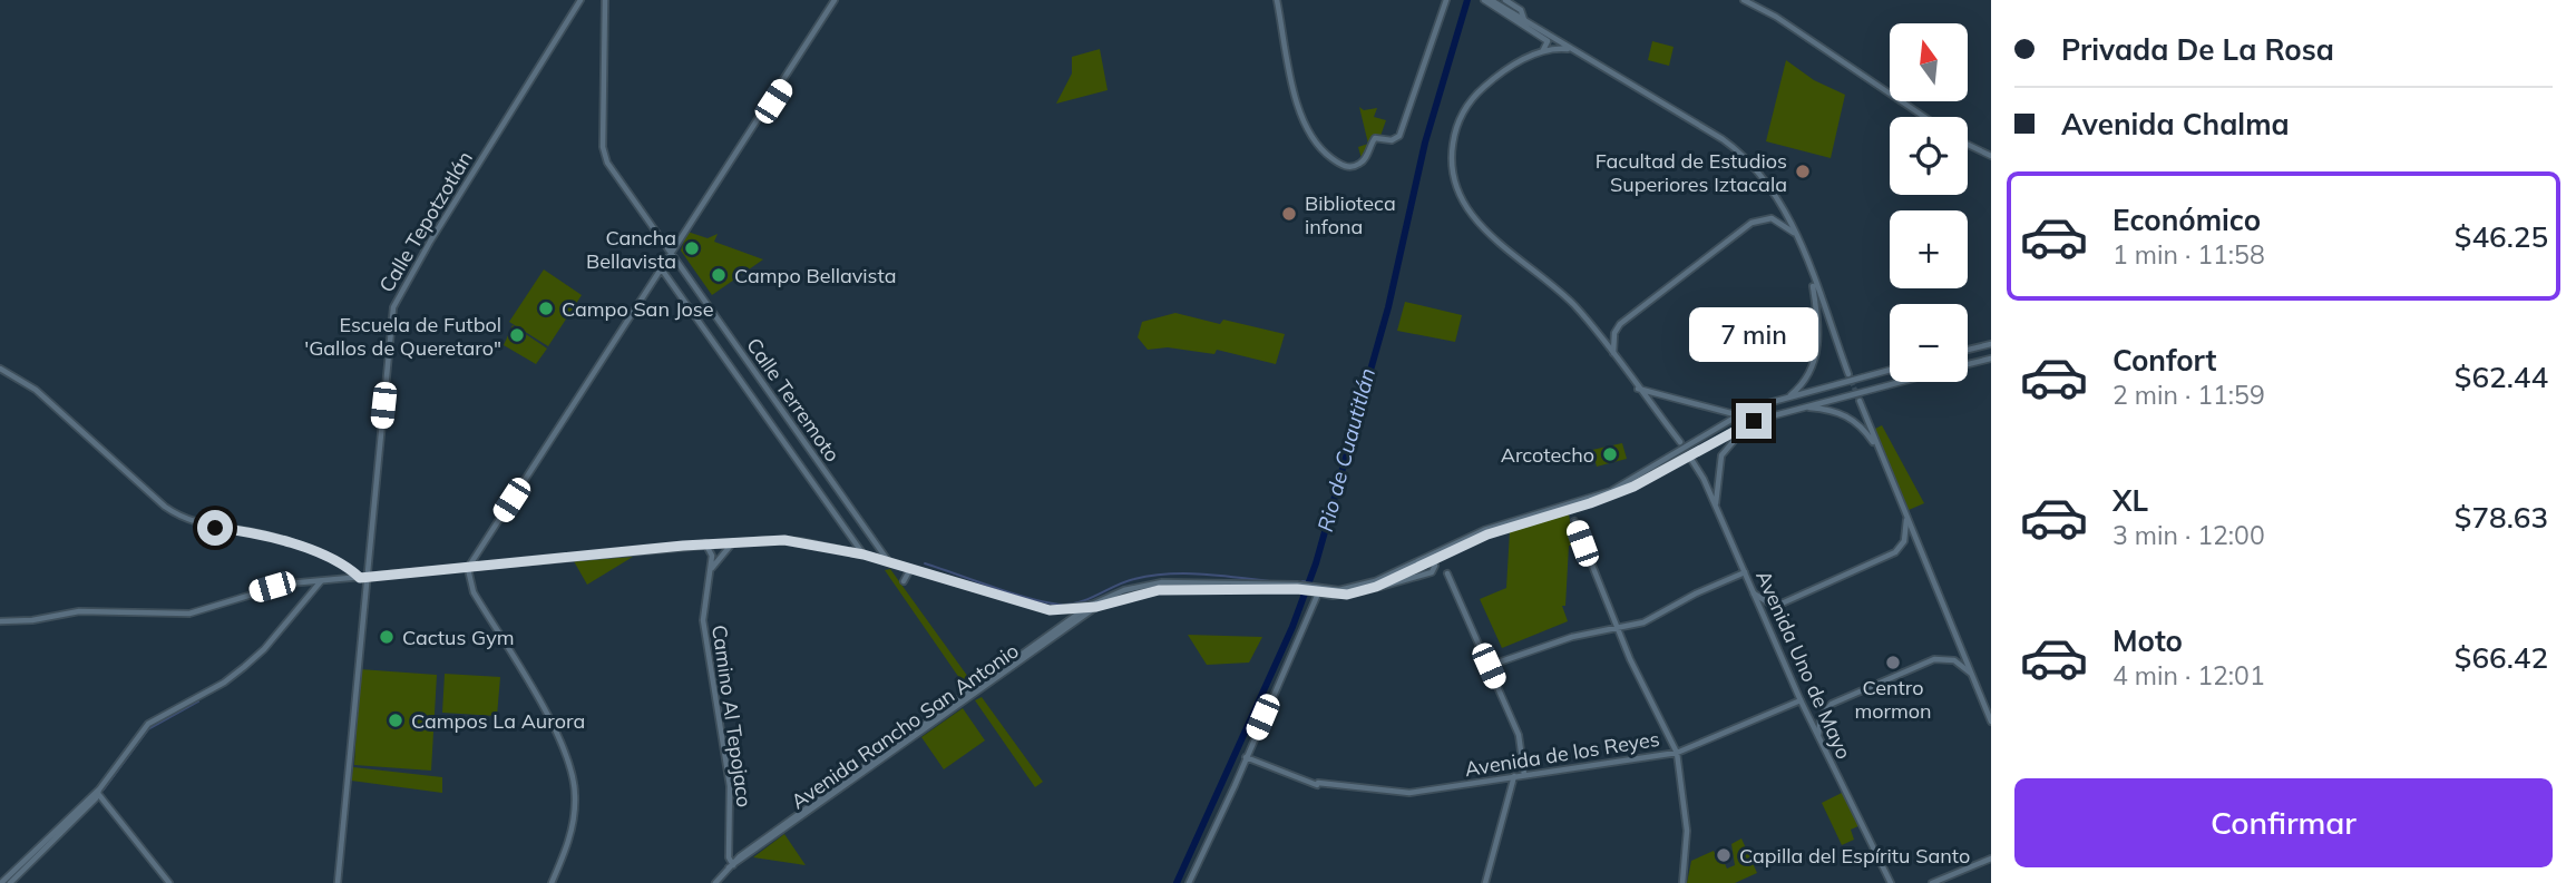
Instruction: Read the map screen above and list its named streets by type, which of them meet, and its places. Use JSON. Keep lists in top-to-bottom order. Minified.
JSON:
{"streets":{"street":["Calle Tepotzotlán","Calle Terremoto","Avenida Uno de Mayo","Camino Al Tepojaco","Avenida Rancho San Antonio","Avenida de los Reyes"]},"crossings":[["Avenida Uno de Mayo","Avenida de los Reyes"],["Camino Al Tepojaco","Avenida Rancho San Antonio"]],"water":["Rio de Cuautitlán"],"places":["Facultad de Estudios Superiores Iztacala","Biblioteca infona","Cancha Bellavista","Campo Bellavista","Campo San Jose","Escuela de Futbol 'Gallos de Queretaro\"","Arcotecho","Cactus Gym","Centro mormon","Campos La Aurora","Capilla del Espíritu Santo"],"north":"top","page":{"banner":["Privada De La Rosa","Avenida Chalma"],"map_buttons":["+","−"],"list":[{"name":"Económico","note":"1 min · 11:58","value":"$46.25"},{"name":"Confort","note":"2 min · 11:59","value":"$62.44"},{"name":"XL","note":"3 min · 12:00","value":"$78.63"},{"name":"Moto","note":"4 min · 12:01","value":"$66.42"}],"bubble":"7 min","buttons":"Confirmar"}}
